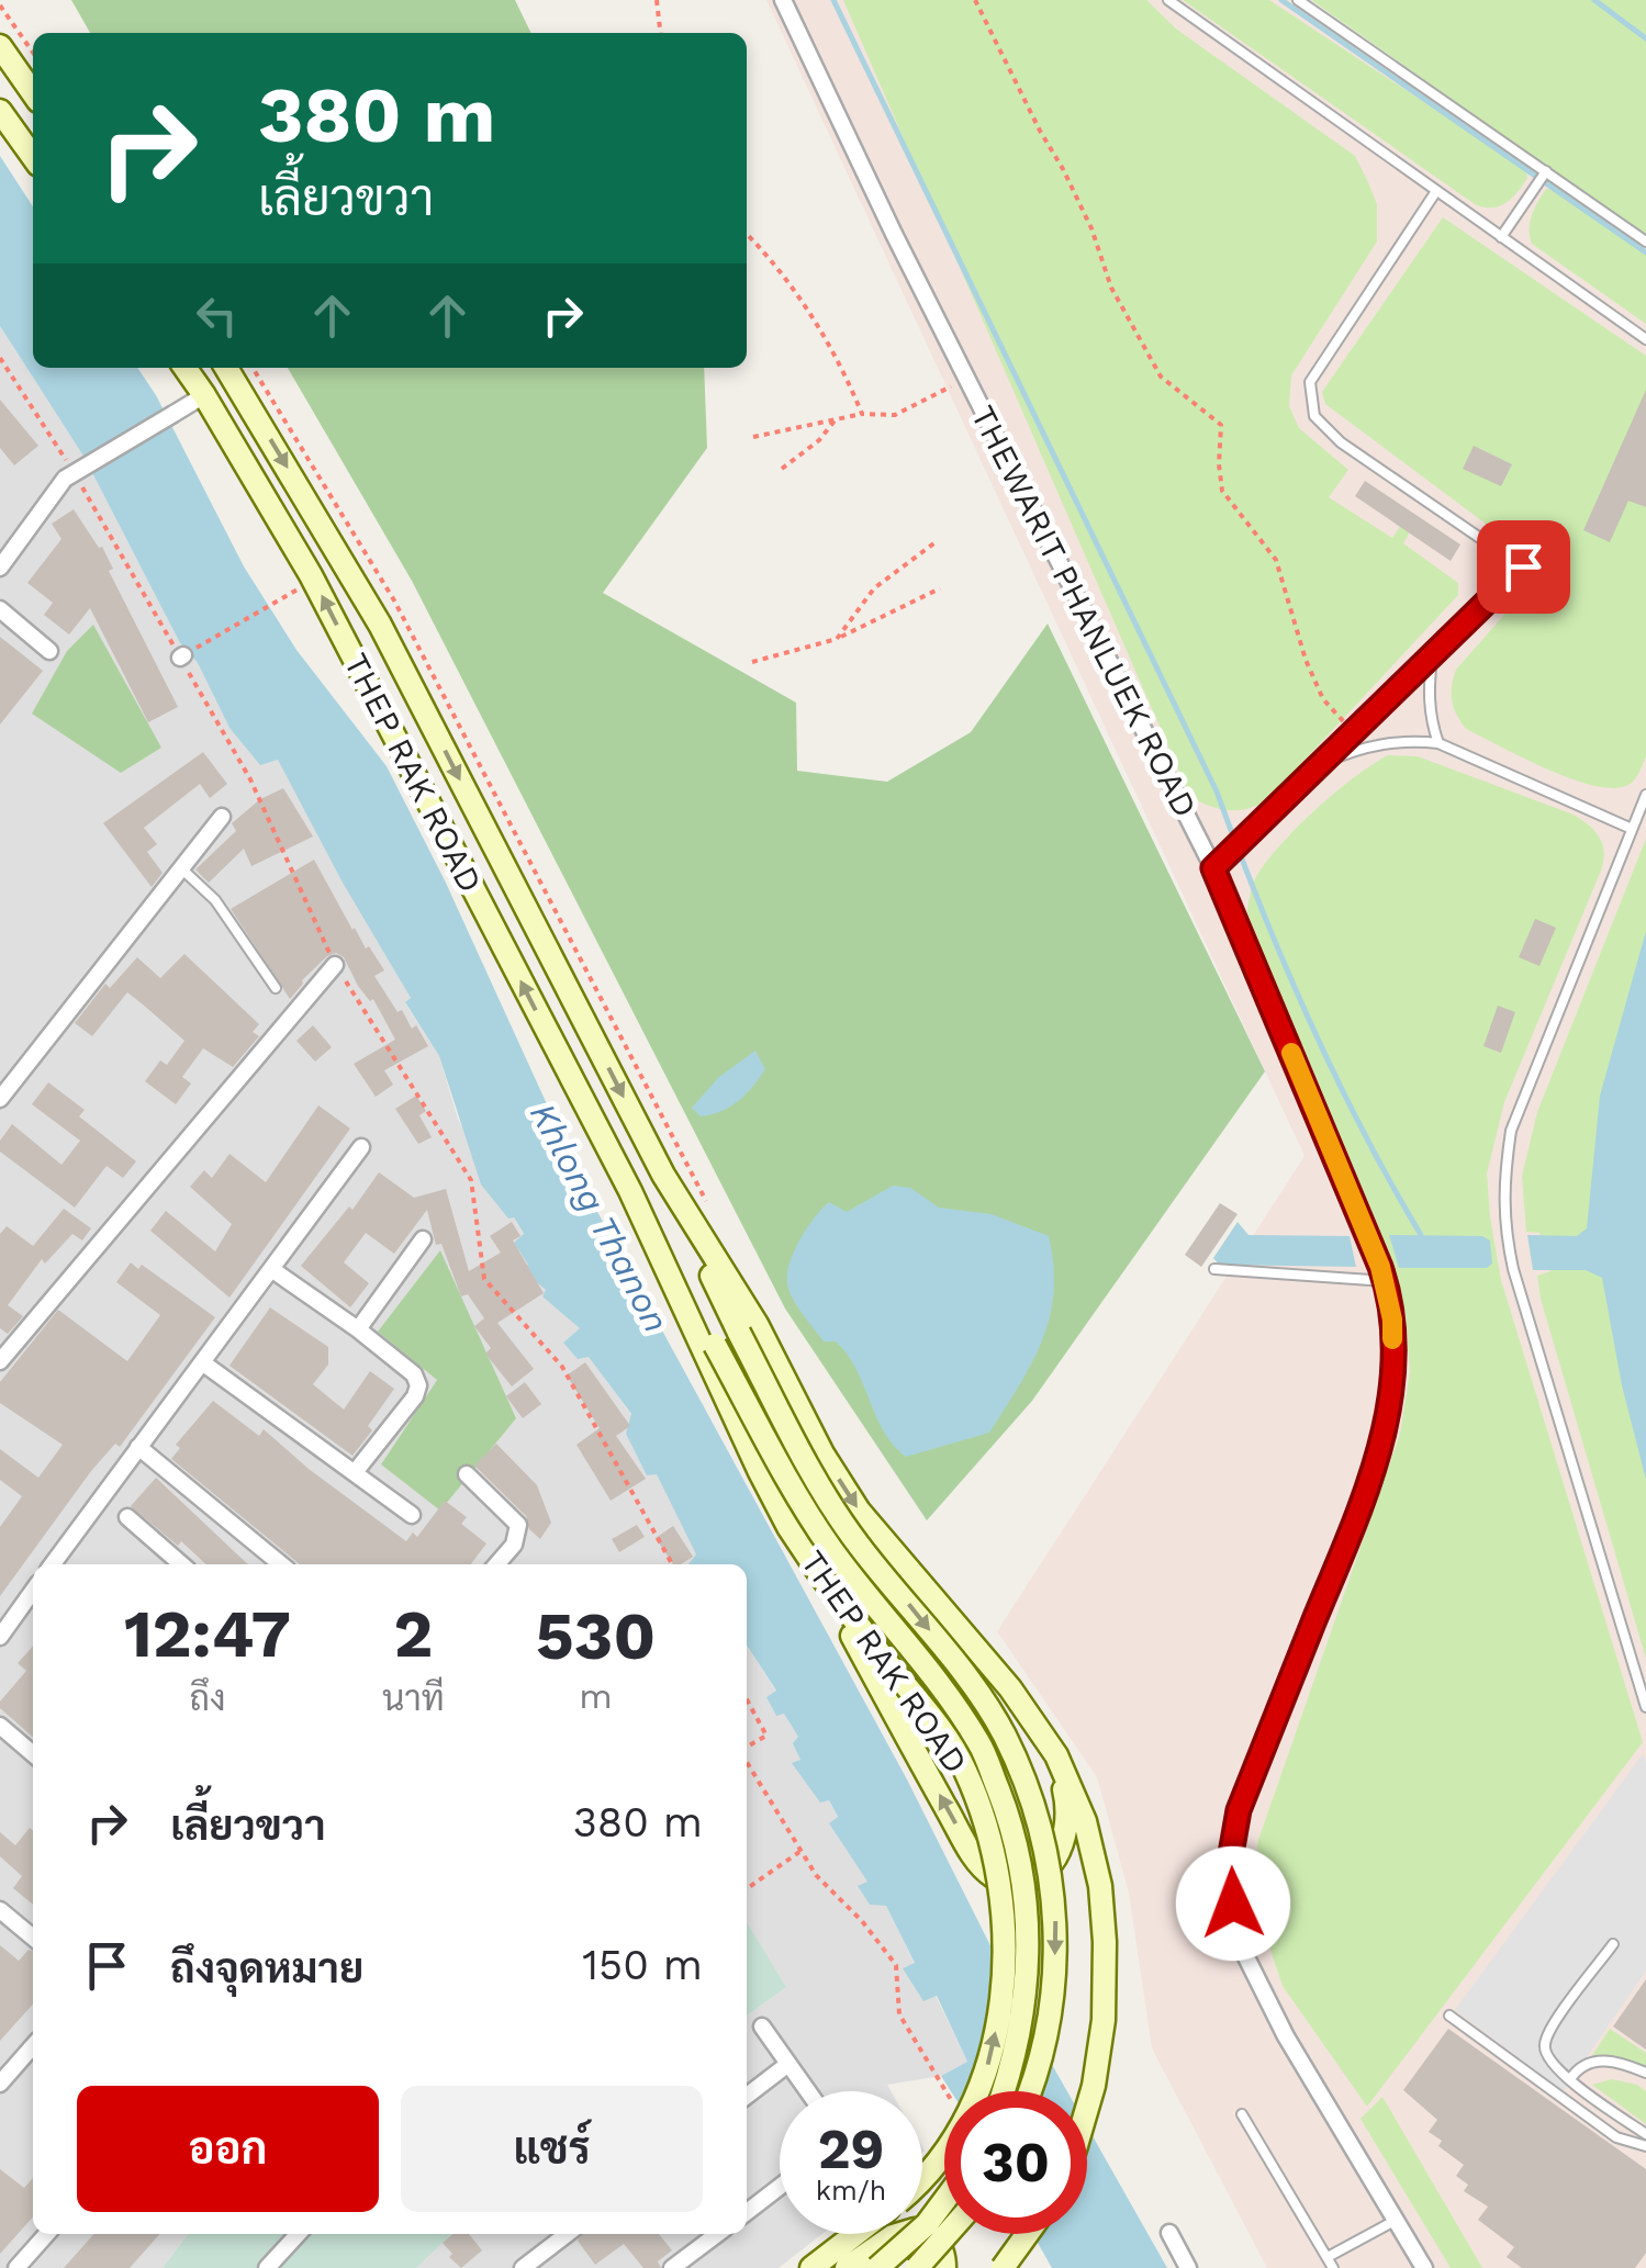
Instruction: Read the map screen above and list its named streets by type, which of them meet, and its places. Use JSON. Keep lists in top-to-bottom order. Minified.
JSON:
{"streets":{"main road":["THEP RAK ROAD"],"street":["THEWARIT PHANLUEK ROAD"]},"water":["Khlong Thanon"],"page":{"turn":["380 m","เลี้ยวขวา"],"eta":["12:47","ถึง","2","นาที","530","m"],"list":[{"name":"เลี้ยวขวา","value":"380 m"},{"name":"ถึงจุดหมาย","value":"150 m"}],"buttons":["ออก","แชร์"],"speed":"29 km/h","limit":"30"}}
